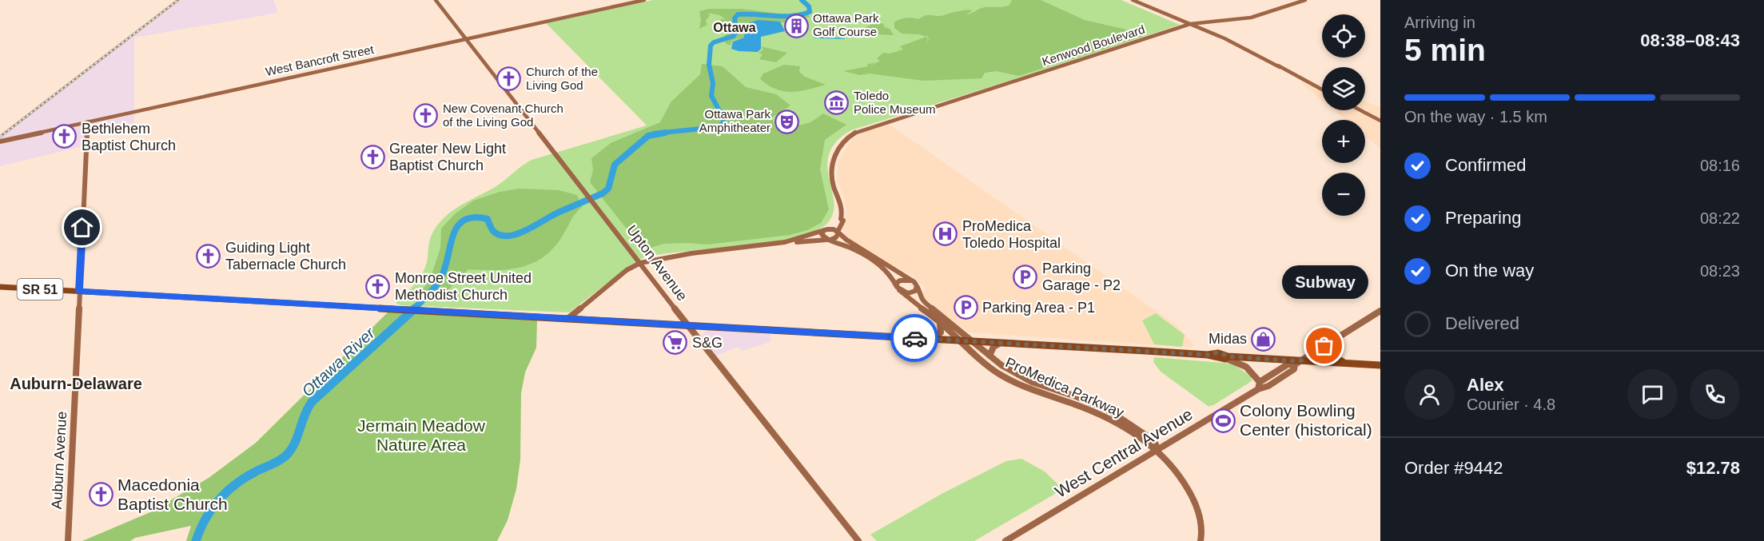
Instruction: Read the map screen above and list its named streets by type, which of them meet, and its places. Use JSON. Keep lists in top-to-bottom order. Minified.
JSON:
{"streets":{"main road":["SR 51"],"street":["Kenwood Boulevard","West Bancroft Street","Upton Avenue","ProMedica Parkway","West Central Avenue","Auburn Avenue"]},"crossings":[["West Bancroft Street","Upton Avenue"],["West Bancroft Street","Auburn Avenue"],["Upton Avenue","SR 51"],["SR 51","ProMedica Parkway"],["SR 51","West Central Avenue"],["SR 51","Auburn Avenue"],["ProMedica Parkway","West Central Avenue"]],"districts":["Ottawa","Auburn-Delaware"],"water":["Ottawa River"],"parks":["Jermain Meadow Nature Area"],"places":{"building":["Ottawa Park Golf Course"],"church":["Church of the Living God","New Covenant Church of the Living God","Bethlehem Baptist Church","Greater New Light Baptist Church","Guiding Light Tabernacle Church","Monroe Street United Methodist Church","Macedonia Baptist Church"],"museum":["Toledo Police Museum"],"theatre":["Ottawa Park Amphitheater"],"hospital":["ProMedica Toledo Hospital"],"parking":["Parking Garage - P2","Parking Area - P1"],"shop":["Midas"],"supermarket":["S&G"],"other":["Subway"],"sports":["Colony Bowling Center (historical)"]},"page":{"heading":["5 min","Arriving in","08:38–08:43"],"panel":["Alex","Courier · 4.8","Order #9442","$12.78"],"map_buttons":["+","−"],"bar":"On the way · 1.5 km","list":[["Confirmed","08:16"],["Preparing","08:22"],["On the way","08:23"],"Delivered"],"bubble":"Subway"}}
